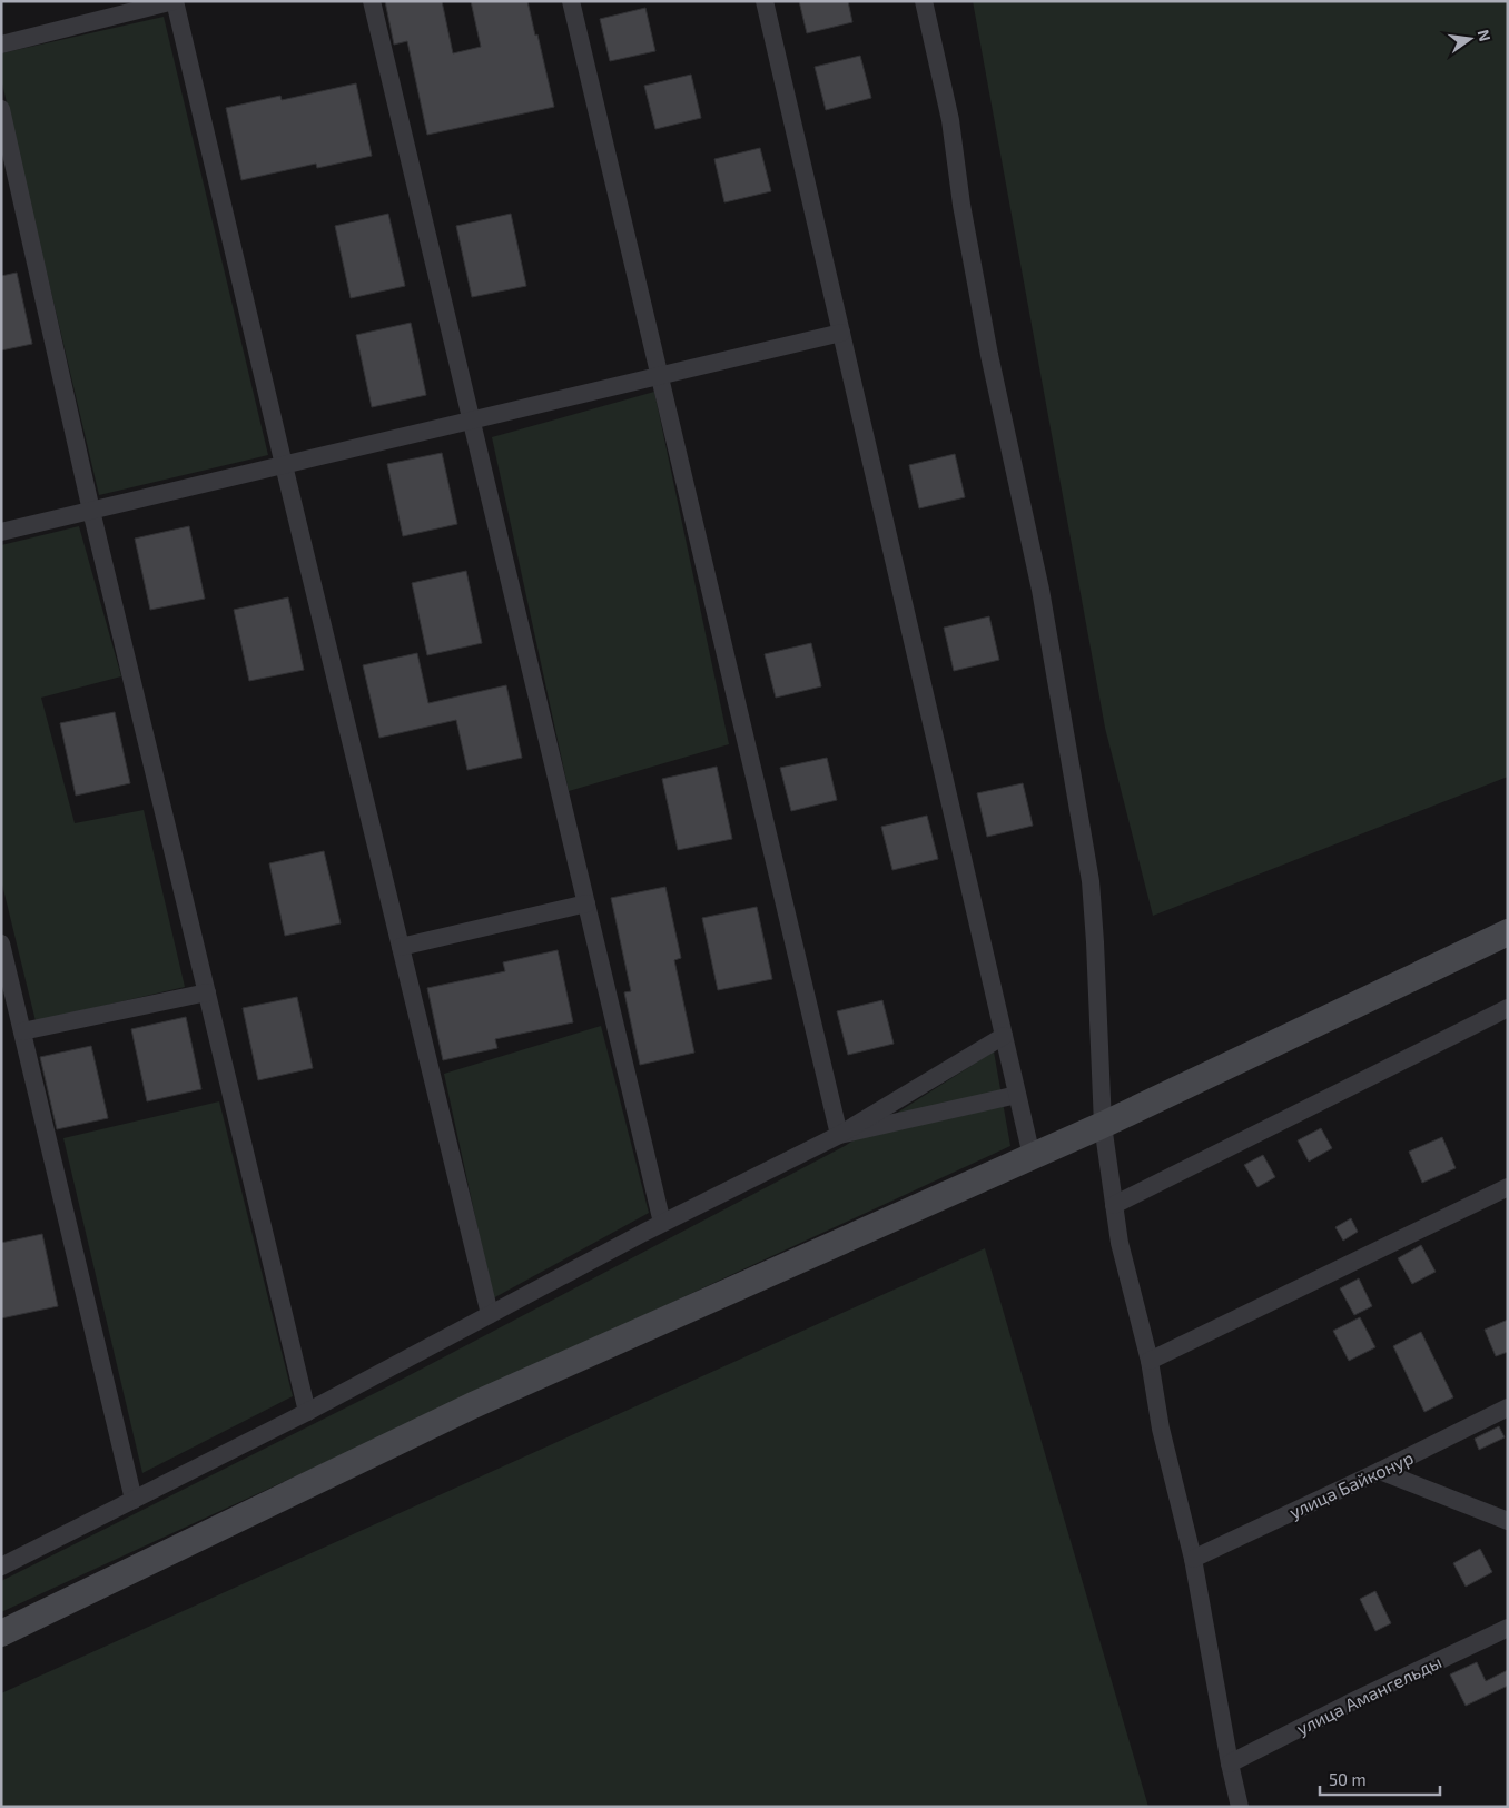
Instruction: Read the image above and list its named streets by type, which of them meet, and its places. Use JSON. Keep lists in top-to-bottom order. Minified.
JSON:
{"streets":{"street":["улица Байконур","улица Амангельды"]},"scale_bar":"50 m","north":"right"}
